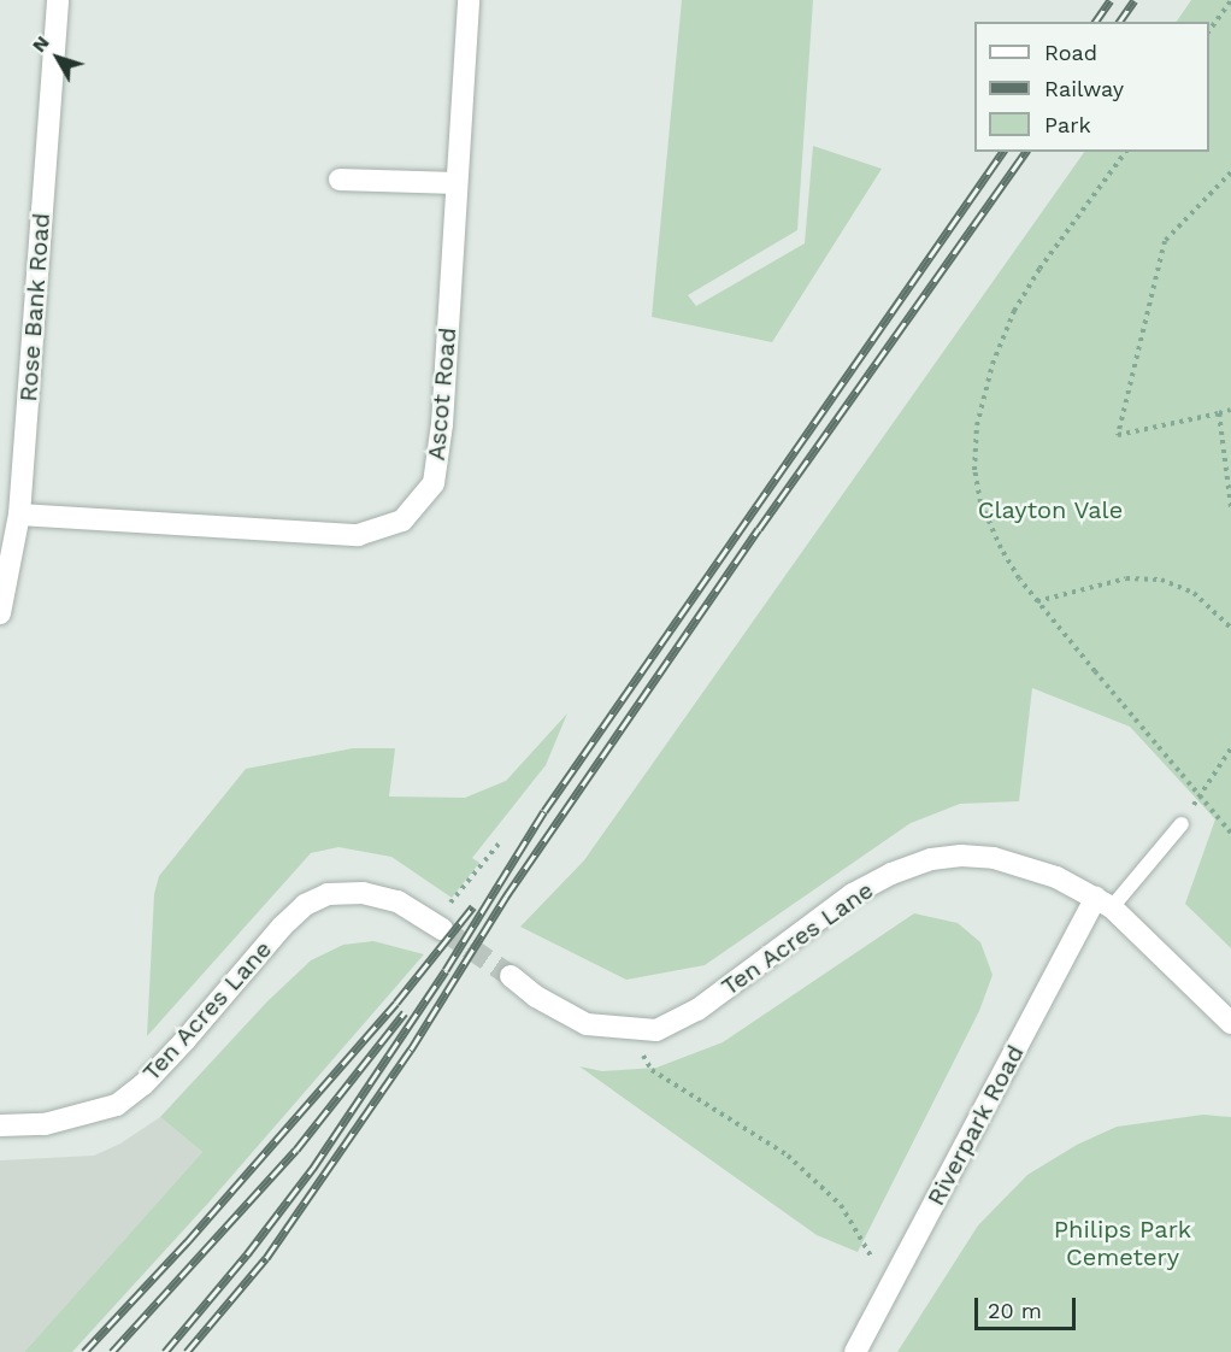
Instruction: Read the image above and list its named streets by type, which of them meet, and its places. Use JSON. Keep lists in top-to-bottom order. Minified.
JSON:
{"streets":{"street":["Rose Bank Road","Ascot Road","Ten Acres Lane","Riverpark Road"]},"crossings":[["Rose Bank Road","Ascot Road"],["Ten Acres Lane","Riverpark Road"]],"parks":["Clayton Vale","Philips Park Cemetery"],"legend":["Road","Railway","Park"],"scale_bar":"20 m","north":"top left"}
